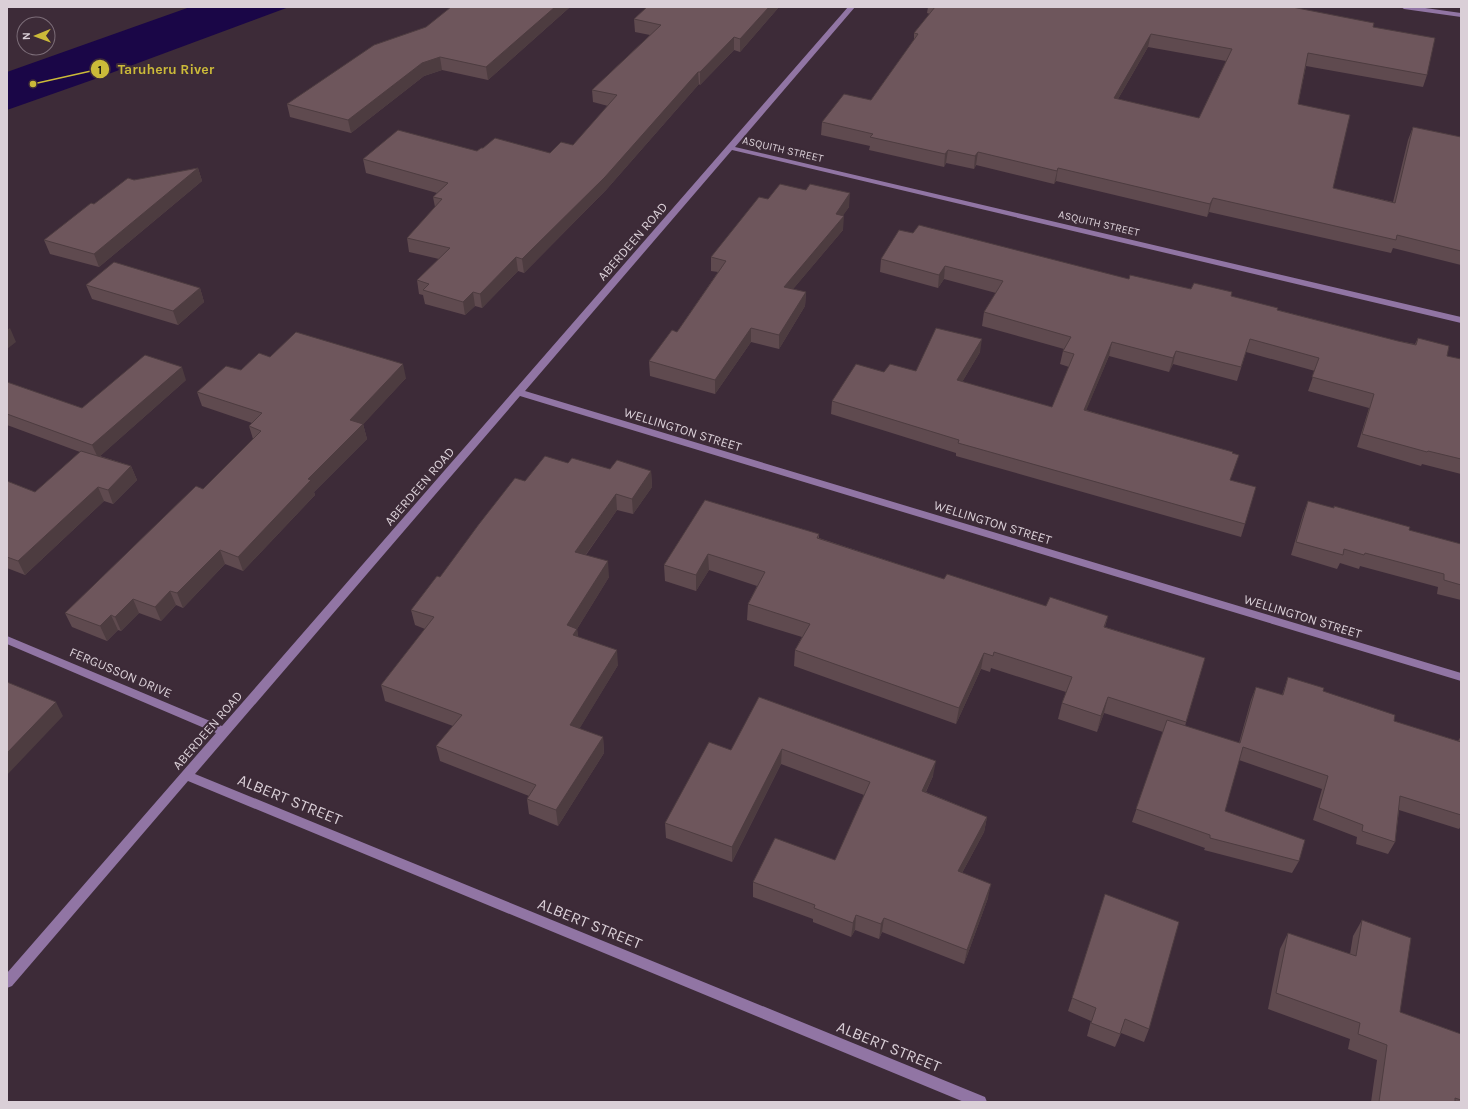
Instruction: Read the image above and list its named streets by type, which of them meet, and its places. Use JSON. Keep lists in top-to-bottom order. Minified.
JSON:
{"streets":{"street":["ASQUITH STREET","ABERDEEN ROAD","WELLINGTON STREET","FERGUSSON DRIVE","ALBERT STREET"]},"crossings":[["ASQUITH STREET","ABERDEEN ROAD"],["ABERDEEN ROAD","WELLINGTON STREET"],["ABERDEEN ROAD","FERGUSSON DRIVE"],["ABERDEEN ROAD","ALBERT STREET"]],"places":["Taruheru River"],"north":"left"}
